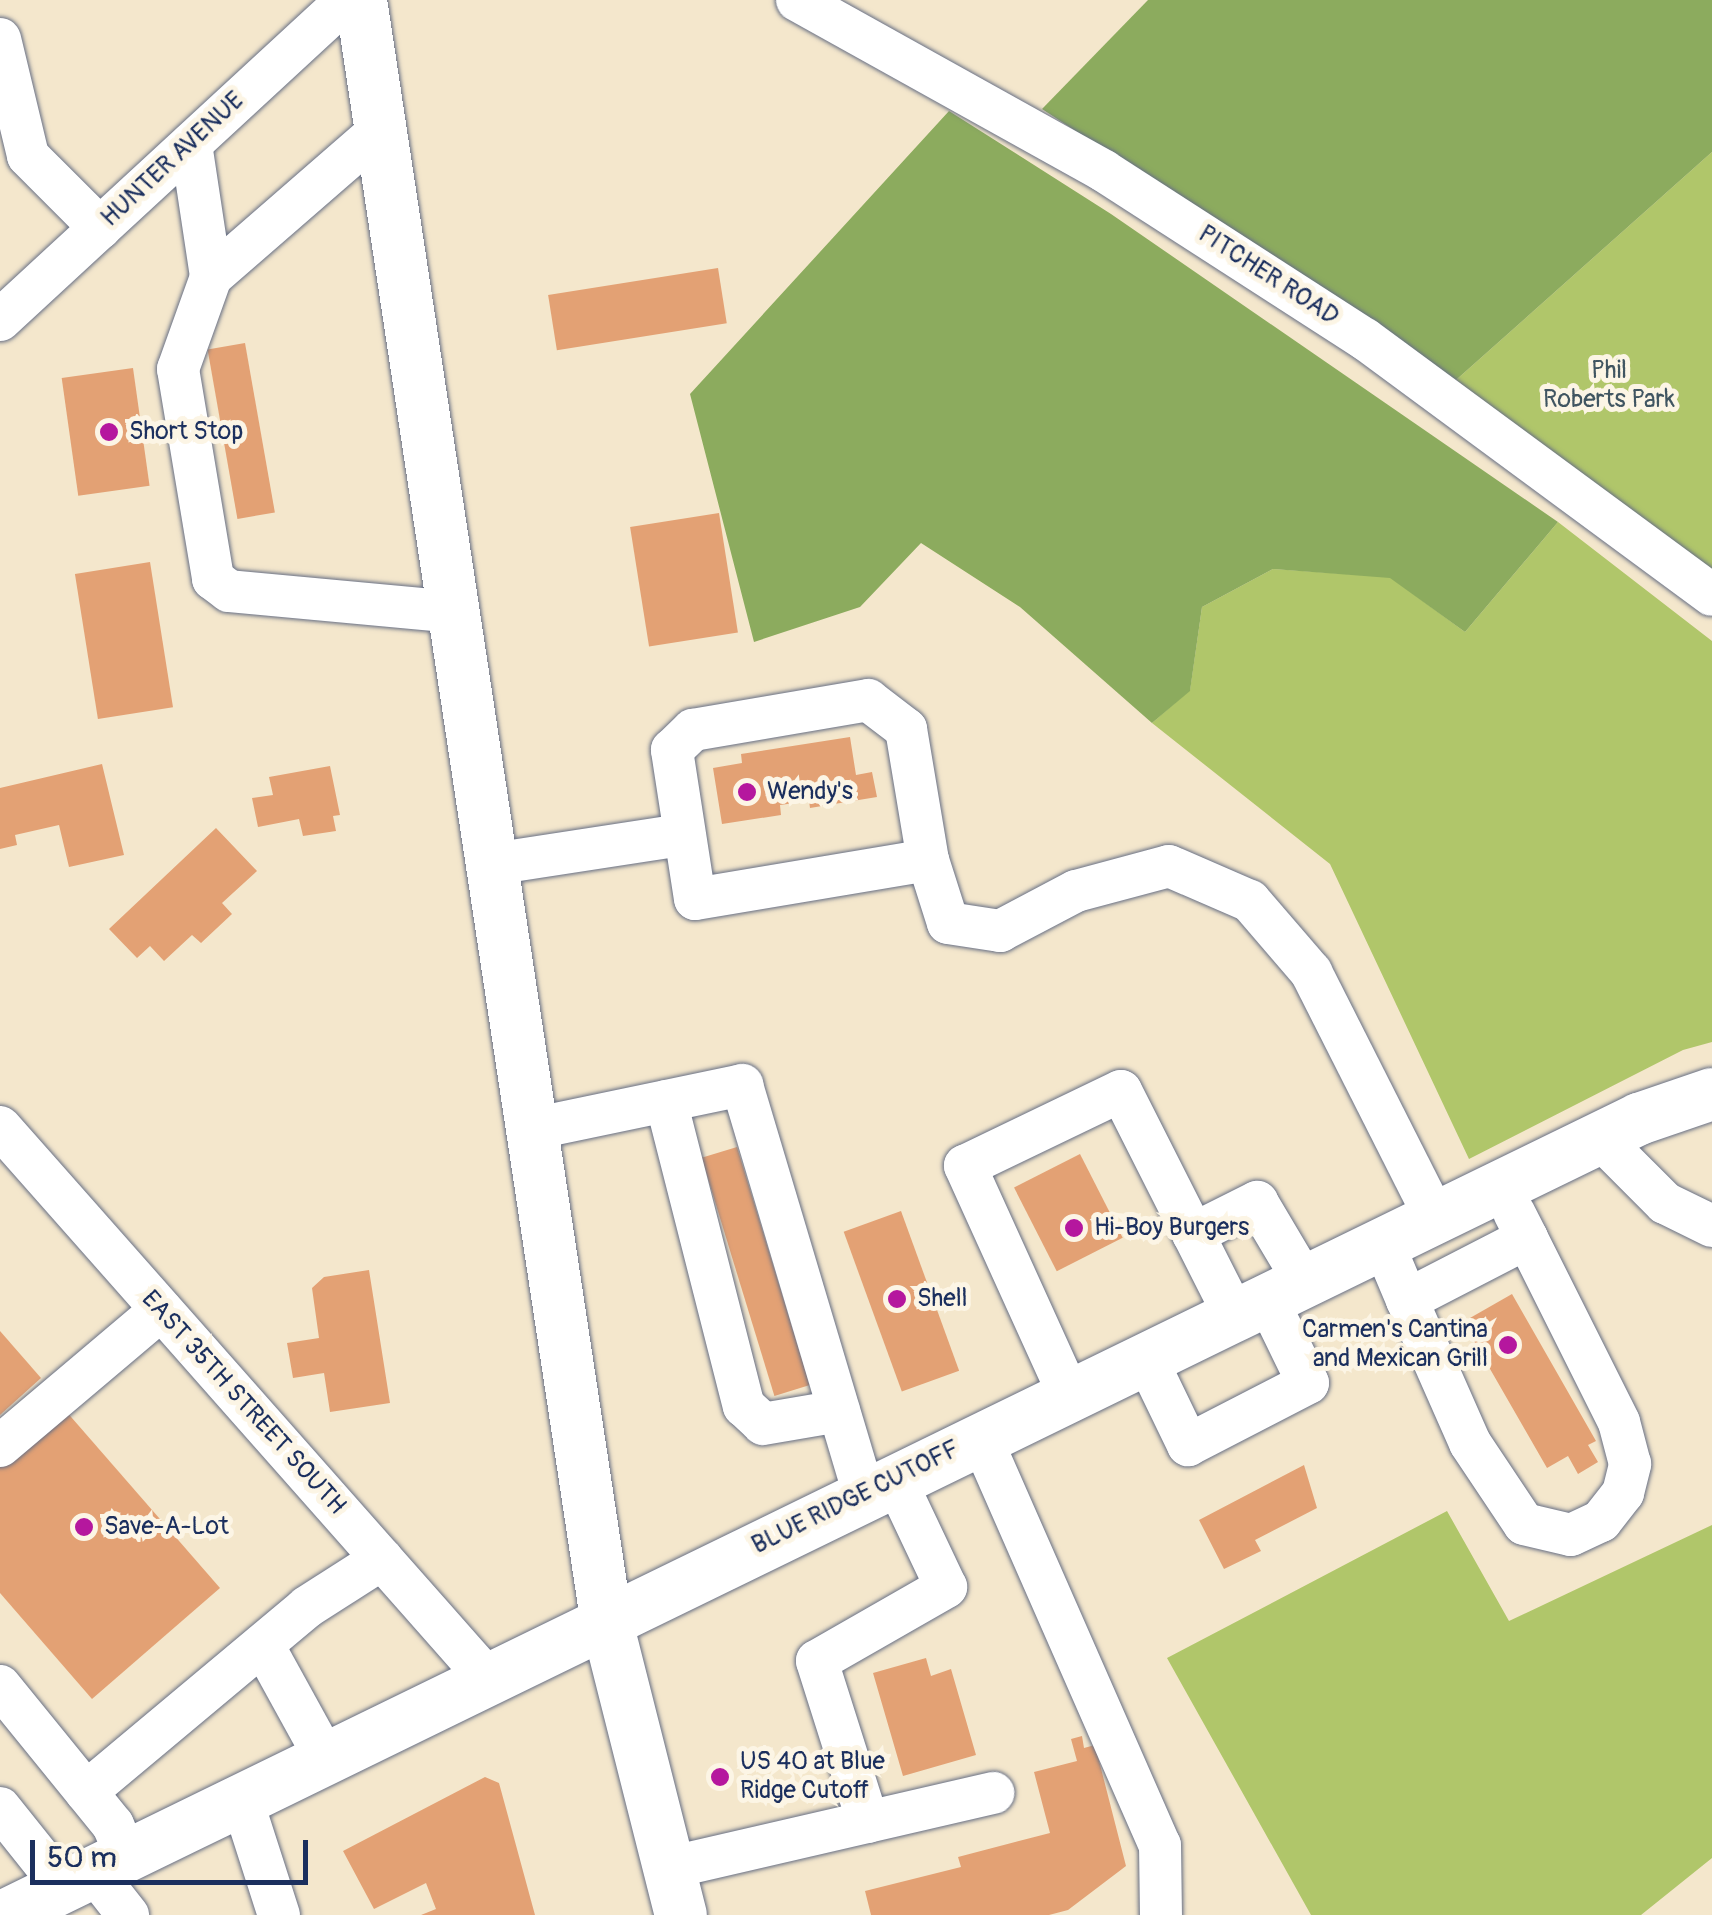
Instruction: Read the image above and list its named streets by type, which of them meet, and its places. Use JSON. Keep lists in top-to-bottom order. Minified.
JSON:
{"streets":{"main road":["BLUE RIDGE CUTOFF"],"street":["HUNTER AVENUE","PITCHER ROAD","EAST 35TH STREET SOUTH"]},"crossings":[["EAST 35TH STREET SOUTH","BLUE RIDGE CUTOFF"]],"parks":["Phil Roberts Park"],"places":["Short Stop","Wendy's","Hi-Boy Burgers","Shell","Carmen's Cantina and Mexican Grill","Save-A-Lot","US 40 at Blue Ridge Cutoff"],"scale_bar":"50 m"}
